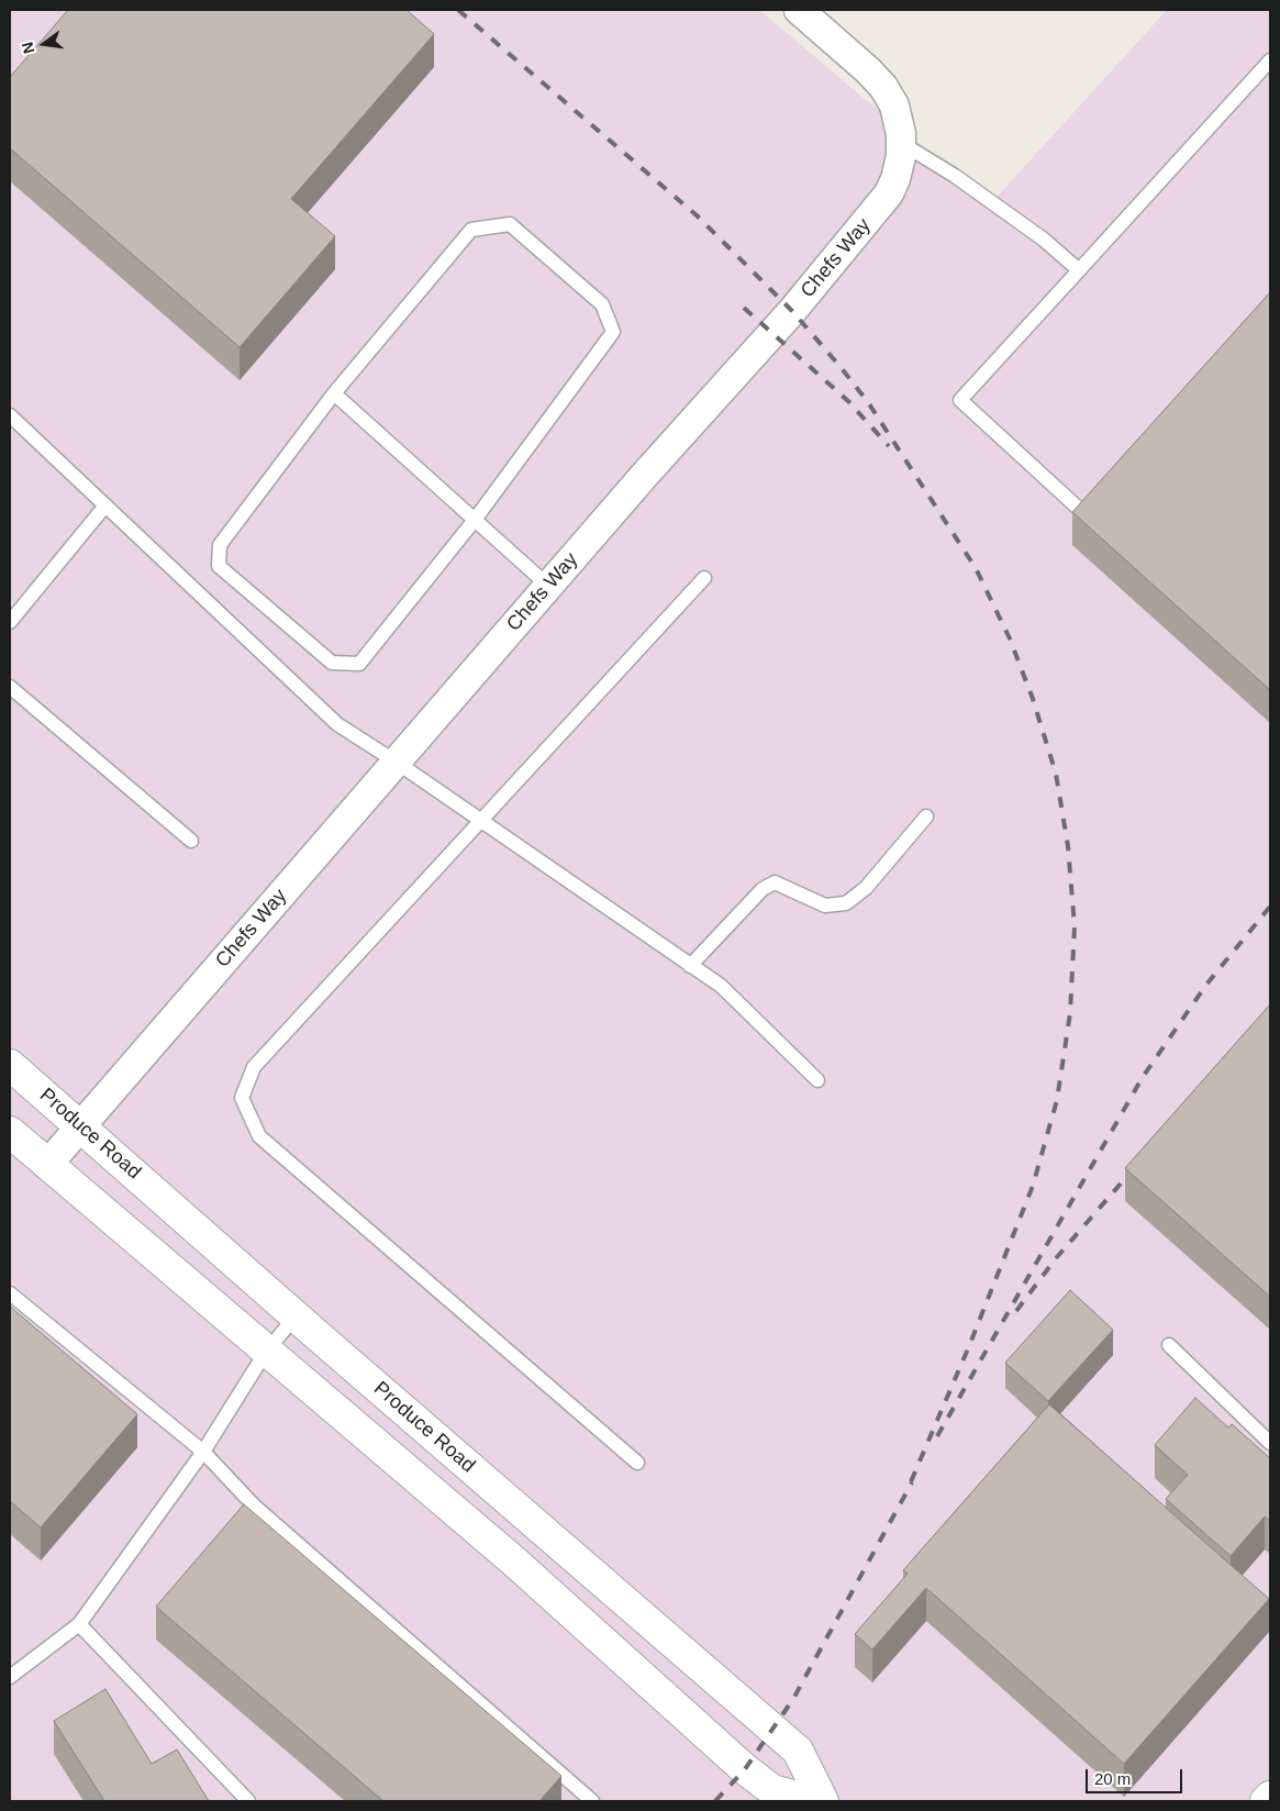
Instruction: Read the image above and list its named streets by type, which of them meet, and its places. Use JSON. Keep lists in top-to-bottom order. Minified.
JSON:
{"streets":{"street":["Chefs Way","Produce Road"]},"crossings":[["Chefs Way","Produce Road"]],"scale_bar":"20 m","north":"left"}
